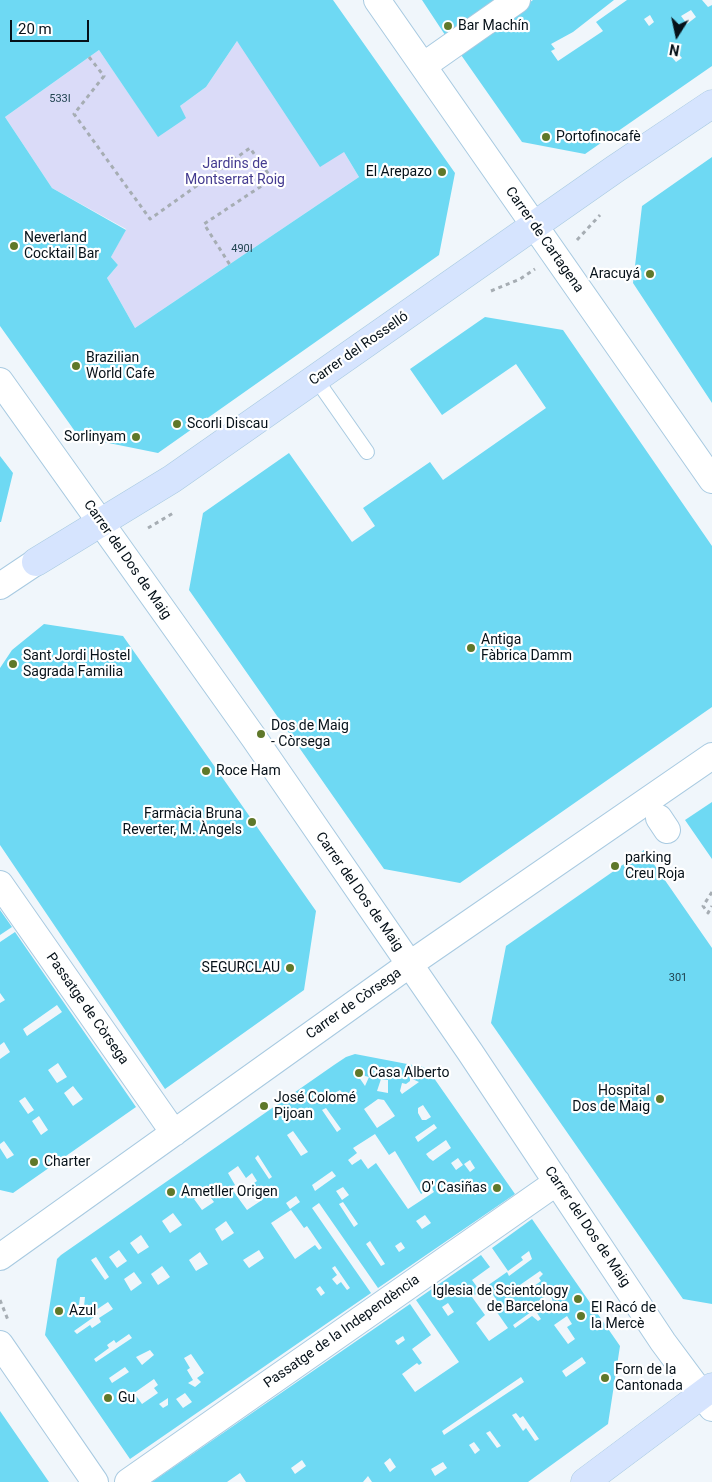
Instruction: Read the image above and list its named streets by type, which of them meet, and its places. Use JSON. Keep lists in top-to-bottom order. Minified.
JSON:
{"streets":{"main road":["Carrer del Rosselló"],"street":["Carrer de Cartagena","Carrer del Dos de Maig","Carrer de Còrsega","Passatge de Còrsega","Passatge de la Independència"]},"crossings":[["Carrer de Cartagena","Carrer del Rosselló"],["Carrer del Rosselló","Carrer del Dos de Maig"],["Carrer del Dos de Maig","Carrer de Còrsega"],["Carrer del Dos de Maig","Passatge de la Independència"],["Carrer de Còrsega","Passatge de Còrsega"]],"parks":["Jardins de Montserrat Roig"],"places":["Bar Machín","Portofinocafè","El Arepazo","Neverland Cocktail Bar","Aracuyá","Brazilian World Cafe","Scorli Discau","Sorlinyam","Antiga Fàbrica Damm","Sant Jordi Hostel Sagrada Familia","Dos de Maig - Còrsega","Roce Ham","Farmàcia Bruna Reverter, M. Àngels","parking Creu Roja","SEGURCLAU","Casa Alberto","Hospital Dos de Maig","José Colomé Pijoan","Charter","O' Casiñas","Ametller Origen","Iglesia de Scientology de Barcelona","Azul","El Racó de la Mercè","Forn de la Cantonada","Gu"],"house_numbers":["533I","490I","301"],"scale_bar":"20 m","north":"bottom"}
